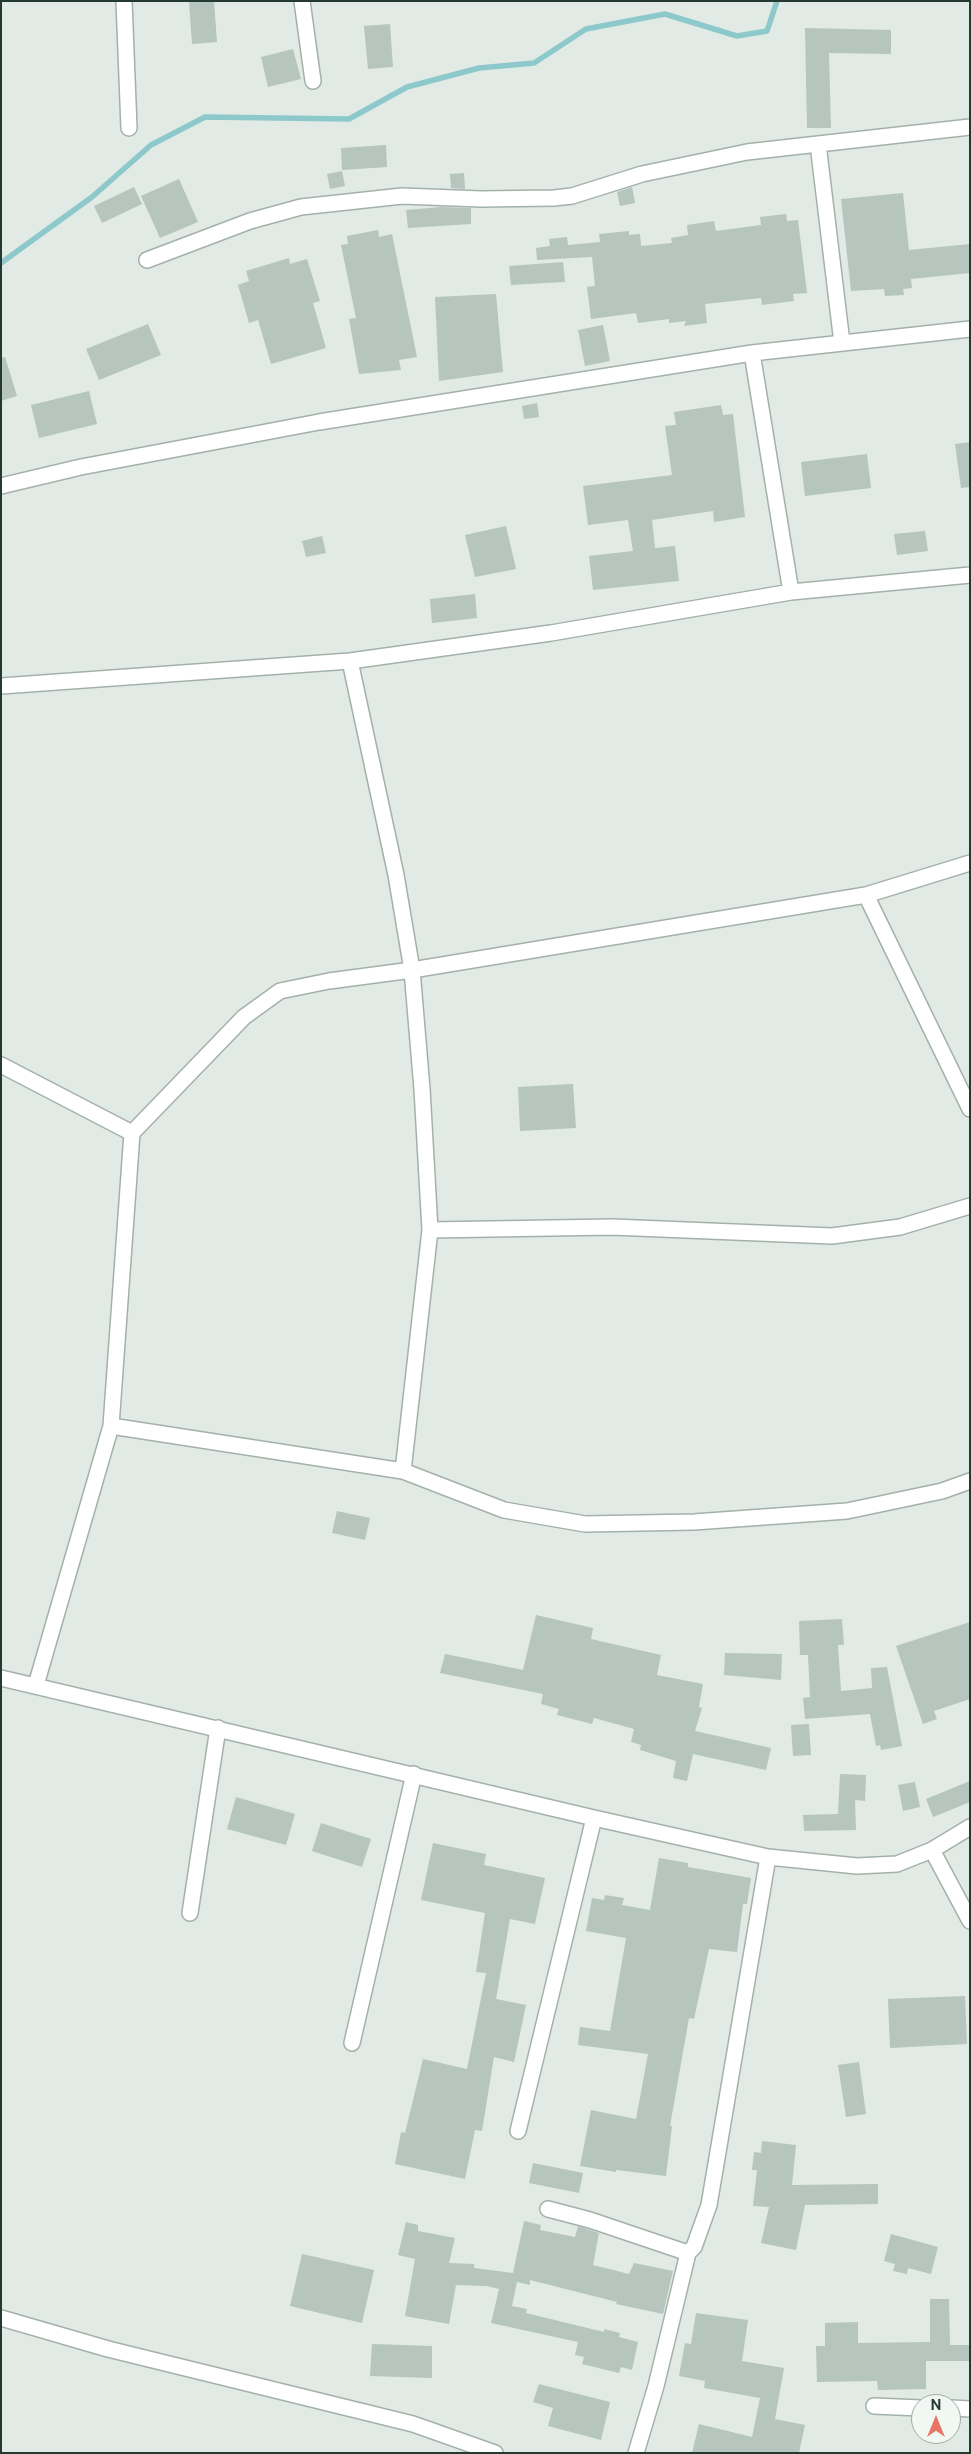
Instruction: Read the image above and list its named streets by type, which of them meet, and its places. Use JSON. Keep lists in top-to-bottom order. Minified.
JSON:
{"north":"top"}
